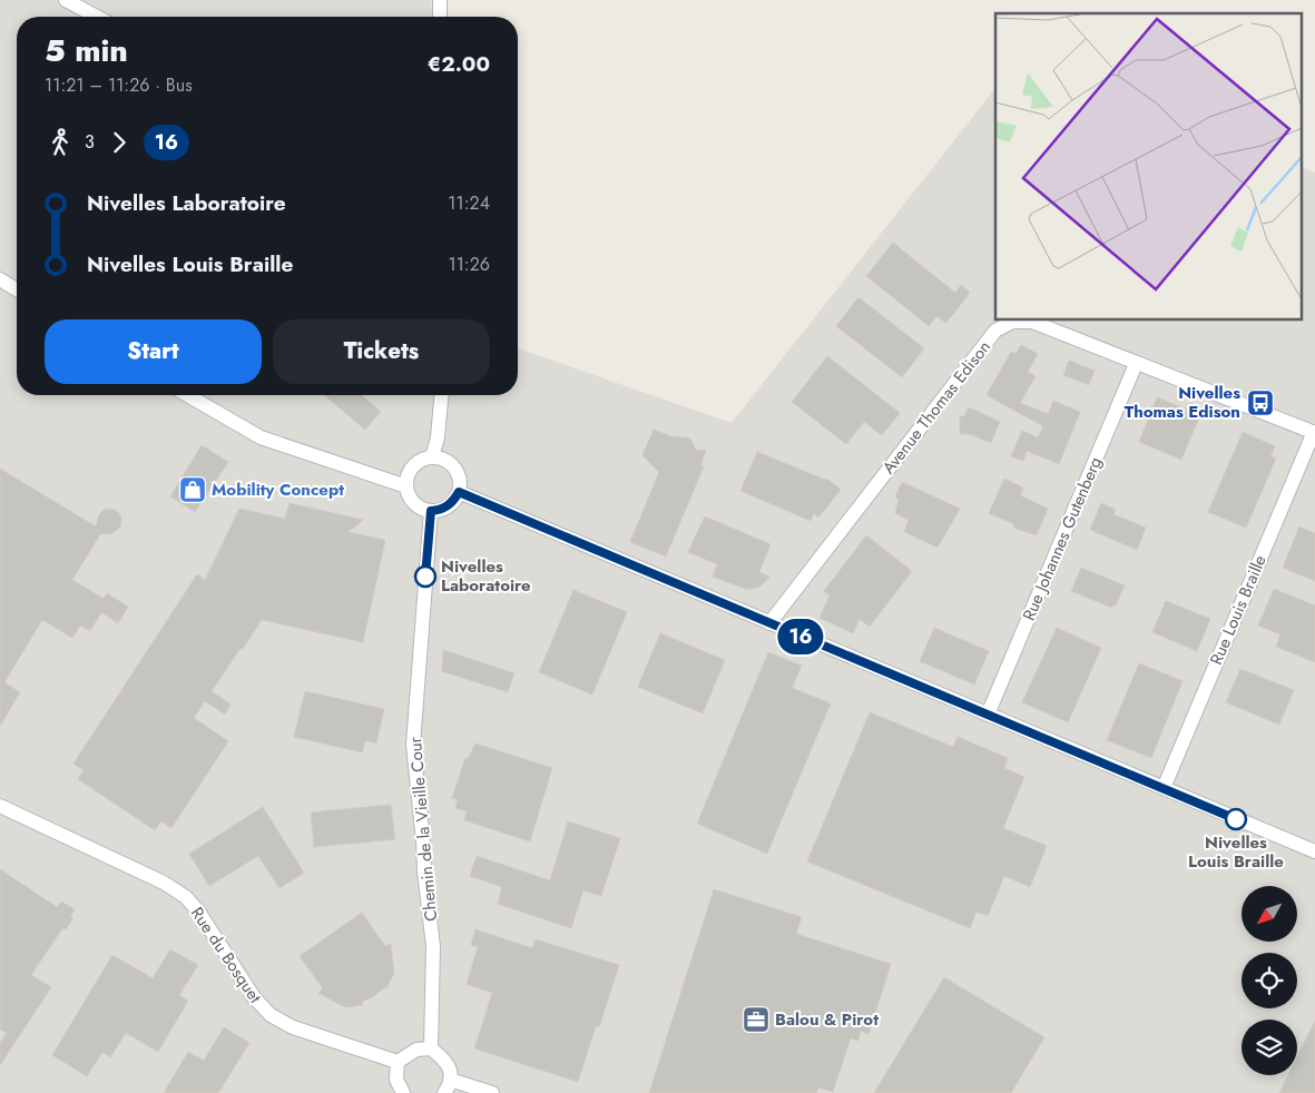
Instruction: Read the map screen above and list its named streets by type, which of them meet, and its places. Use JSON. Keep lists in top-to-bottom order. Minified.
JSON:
{"streets":{"street":["Avenue Thomas Edison","Rue Johannes Gutenberg","Rue Louis Braille","Chemin de la Vieille Cour","Rue du Bosquet"]},"crossings":[["Avenue Thomas Edison","Rue Johannes Gutenberg"],["Avenue Thomas Edison","Rue Louis Braille"]],"places":{"bus stop":["Nivelles Thomas Edison"],"shop":["Mobility Concept"],"other":["Nivelles Laboratoire","Nivelles Louis Braille"],"office":["Balou & Pirot"]},"lines":["bus line 16"],"north":"bottom left","page":{"on_map":"16","heading":["5 min","11:21 – 11:26 · Bus","€2.00"],"legs":["3","16"],"list":[{"name":"Nivelles Laboratoire","value":"11:24"},{"name":"Nivelles Louis Braille","value":"11:26"}],"buttons":["Start","Tickets"]}}
